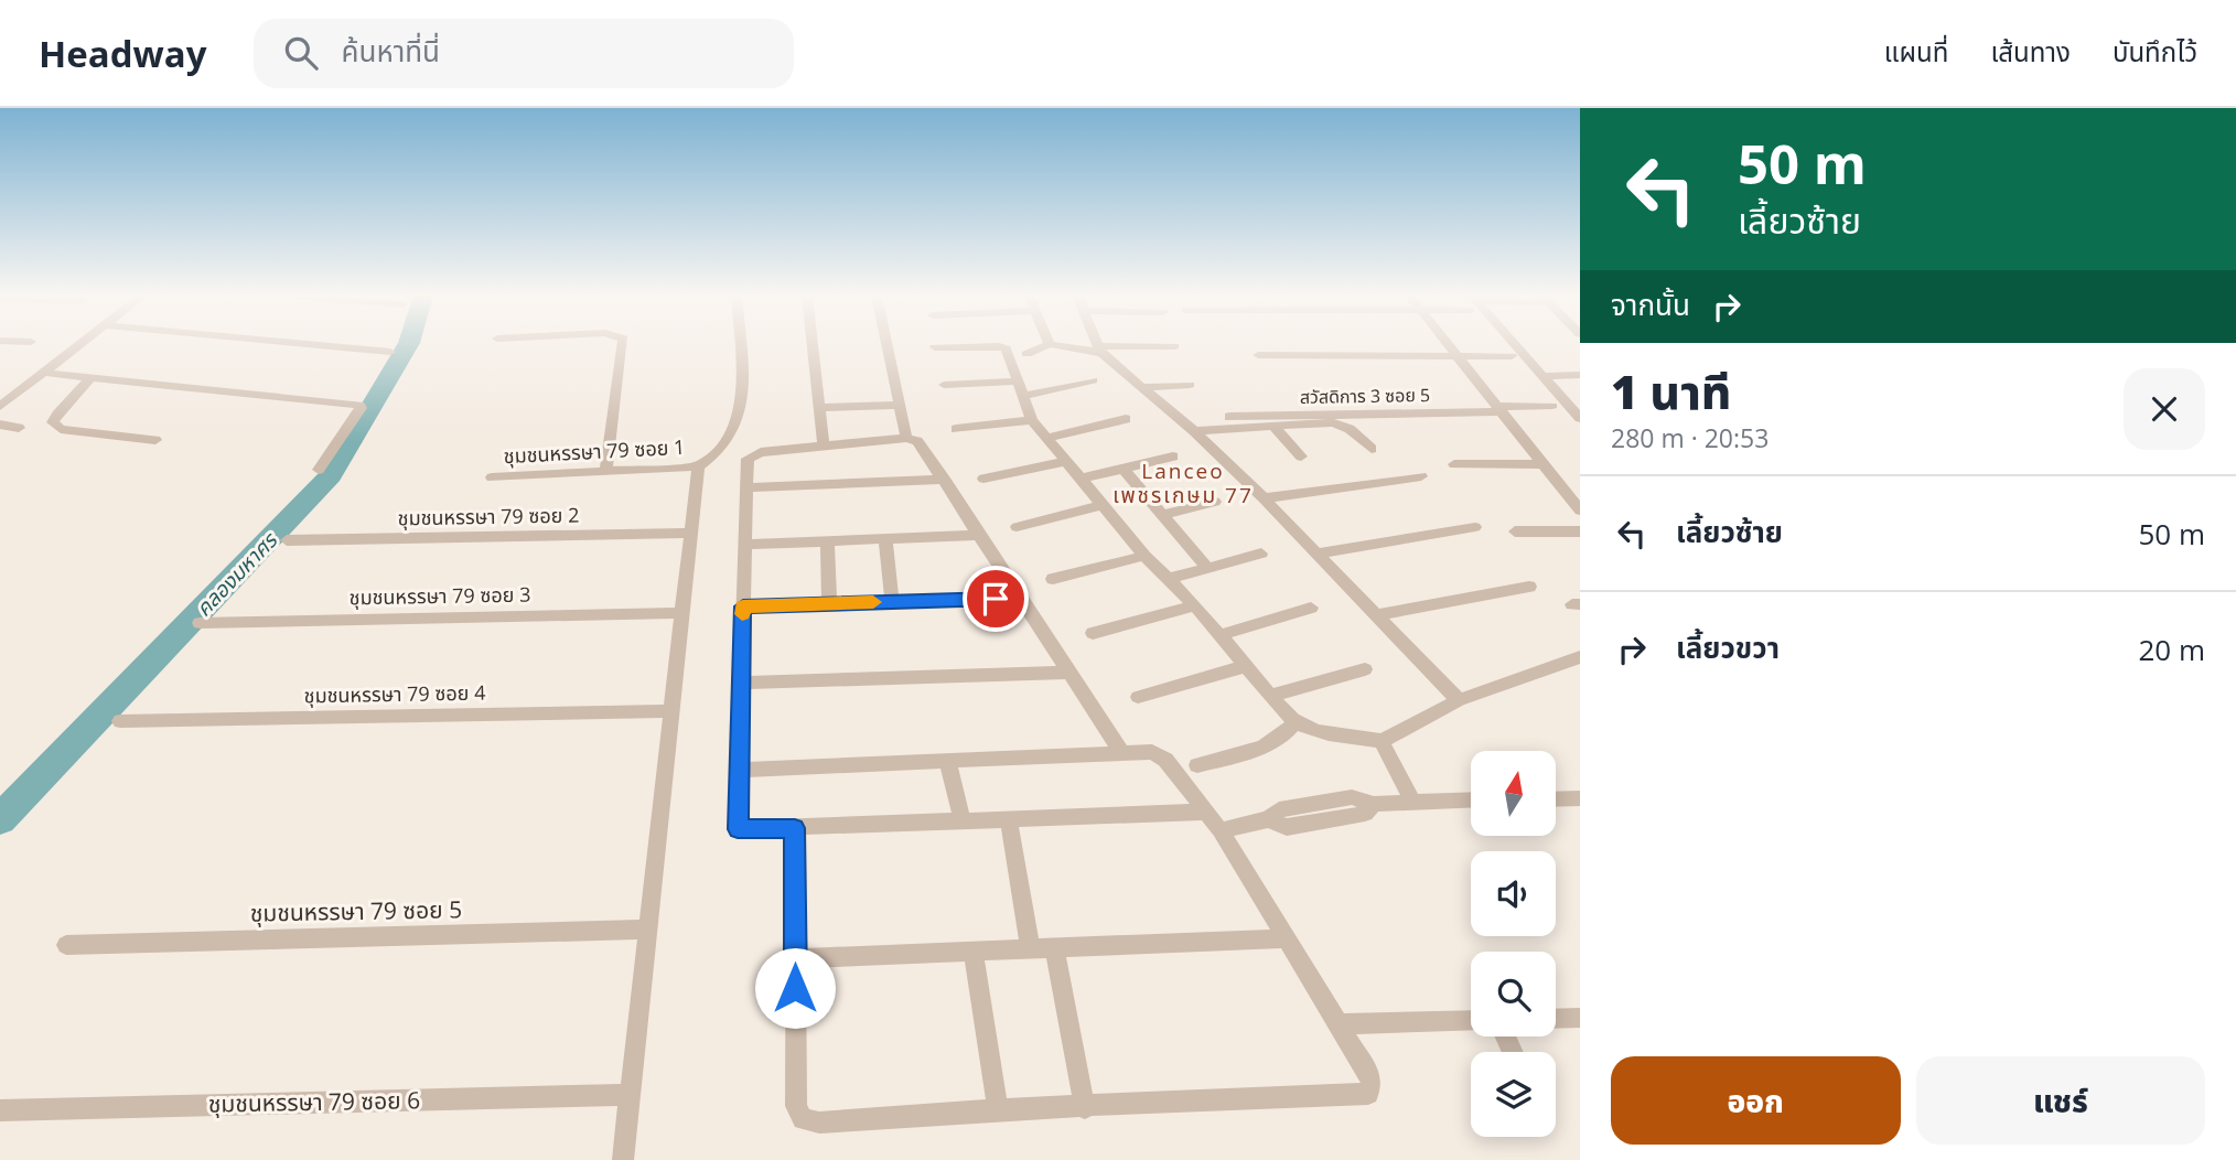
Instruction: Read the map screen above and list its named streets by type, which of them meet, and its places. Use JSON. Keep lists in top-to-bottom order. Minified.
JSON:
{"streets":{"street":["สวัสดิการ 3 ซอย 5","ชุมชนหรรษา 79 ซอย 1","ชุมชนหรรษา 79 ซอย 2","ชุมชนหรรษา 79 ซอย 3","ชุมชนหรรษา 79 ซอย 4","ชุมชนหรรษา 79 ซอย 5","ชุมชนหรรษา 79 ซอย 6"]},"districts":["Lanceo เพชรเกษม 77"],"water":["คลองมหาศร"],"north":"top","page":{"header":"Headway","search":"ค้นหาที่นี่","nav":["แผนที่","เส้นทาง","บันทึกไว้"],"turn":["50 m","เลี้ยวซ้าย"],"then":"จากนั้น","heading":["1 นาที","280 m · 20:53"],"list":[{"name":"เลี้ยวซ้าย","value":"50 m"},{"name":"เลี้ยวขวา","value":"20 m"}],"buttons":["ออก","แชร์"]}}
